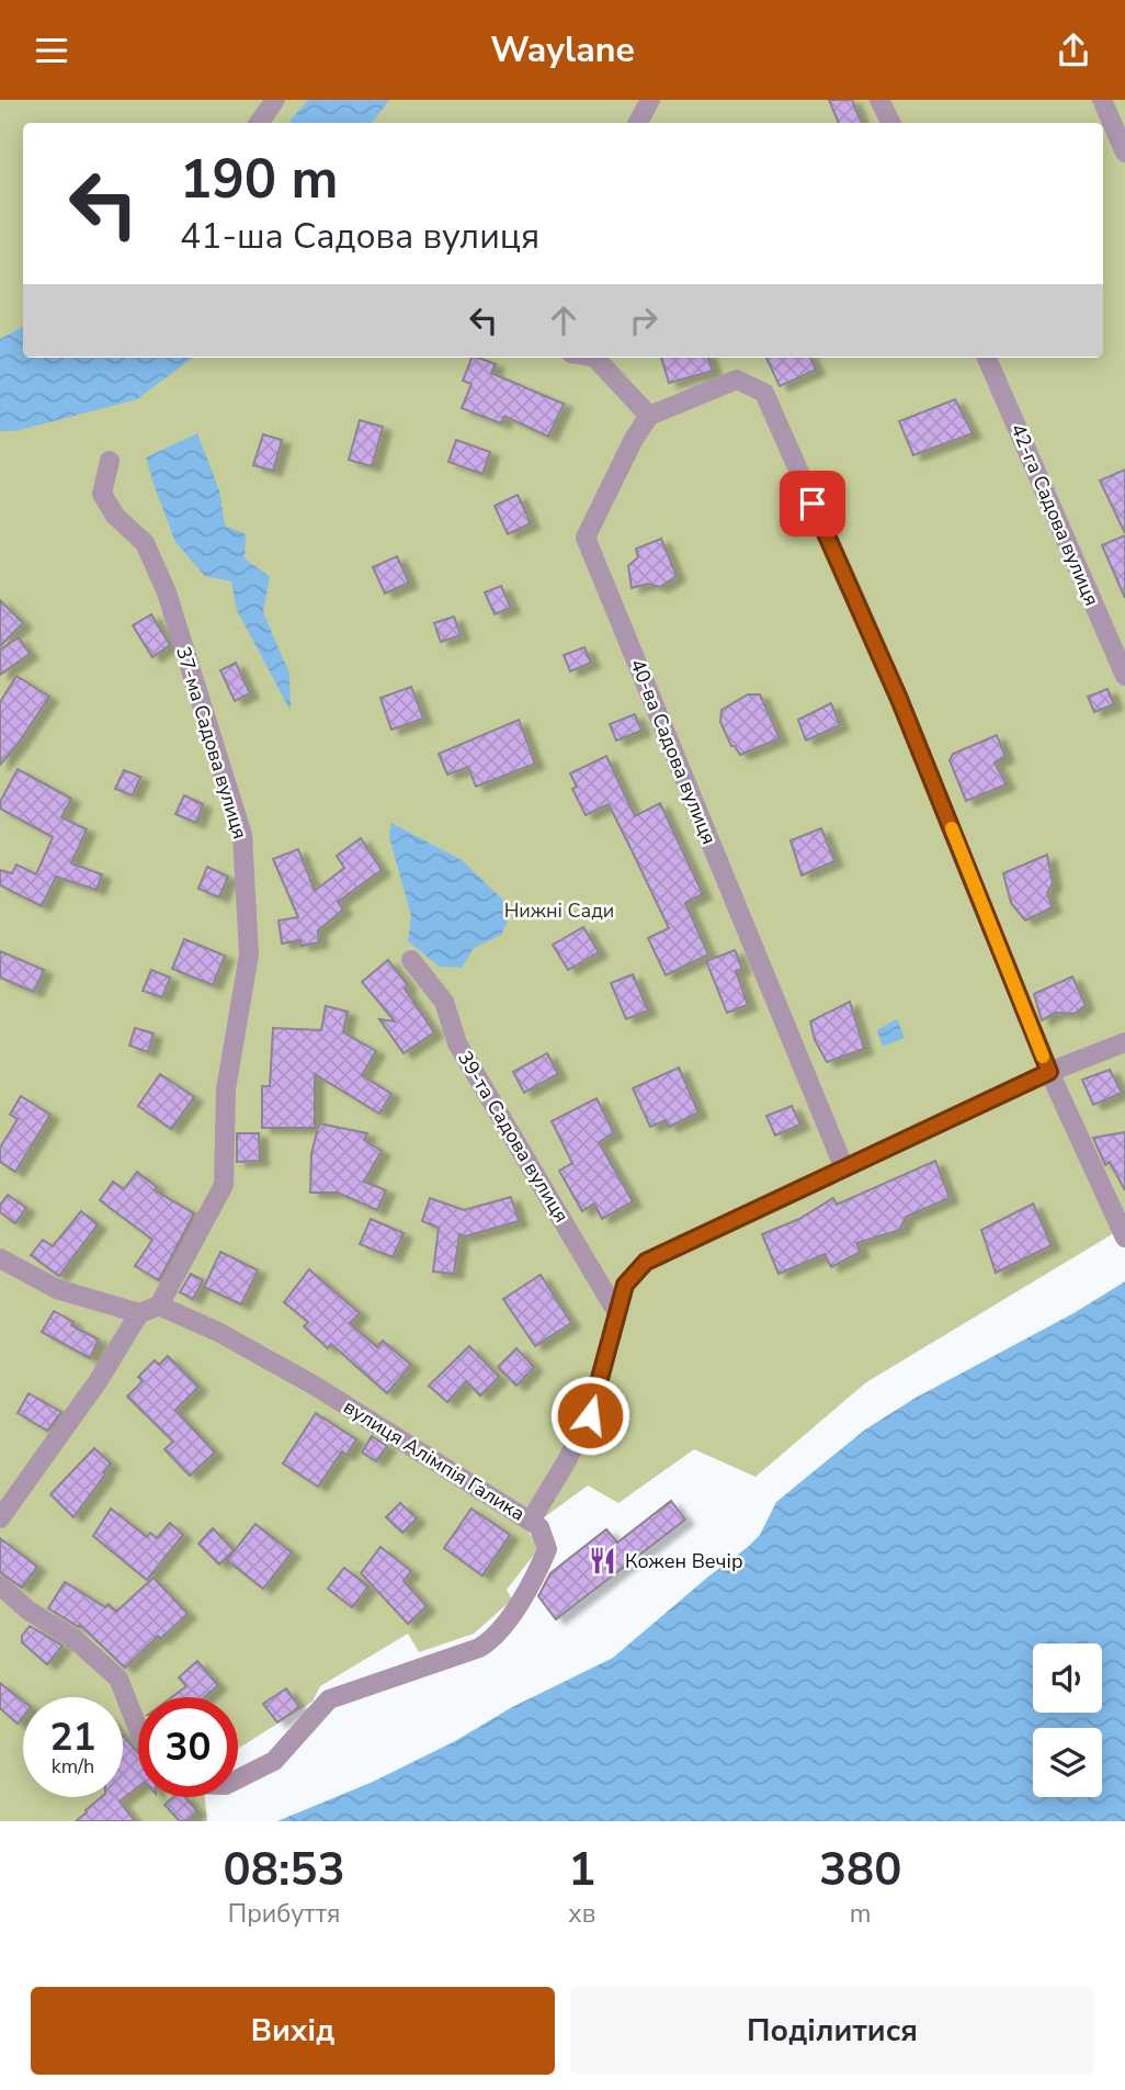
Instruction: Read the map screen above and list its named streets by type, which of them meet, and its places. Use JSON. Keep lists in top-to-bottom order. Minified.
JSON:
{"streets":{"street":["42-га Садова вулиця","37-ма Садова вулиця","40-ва Садова вулиця","39-та Садова вулиця","вулиця Алімпія Галика"]},"crossings":[["37-ма Садова вулиця","вулиця Алімпія Галика"]],"parks":["Нижні Сади"],"places":{"restaurant":["Кожен Вечір"]},"page":{"header":"Waylane","turn":["190 m","41-ша Садова вулиця"],"speed":"21 km/h","limit":"30","eta":["08:53","Прибуття","1","хв","380","m"],"buttons":["Вихід","Поділитися"]}}
